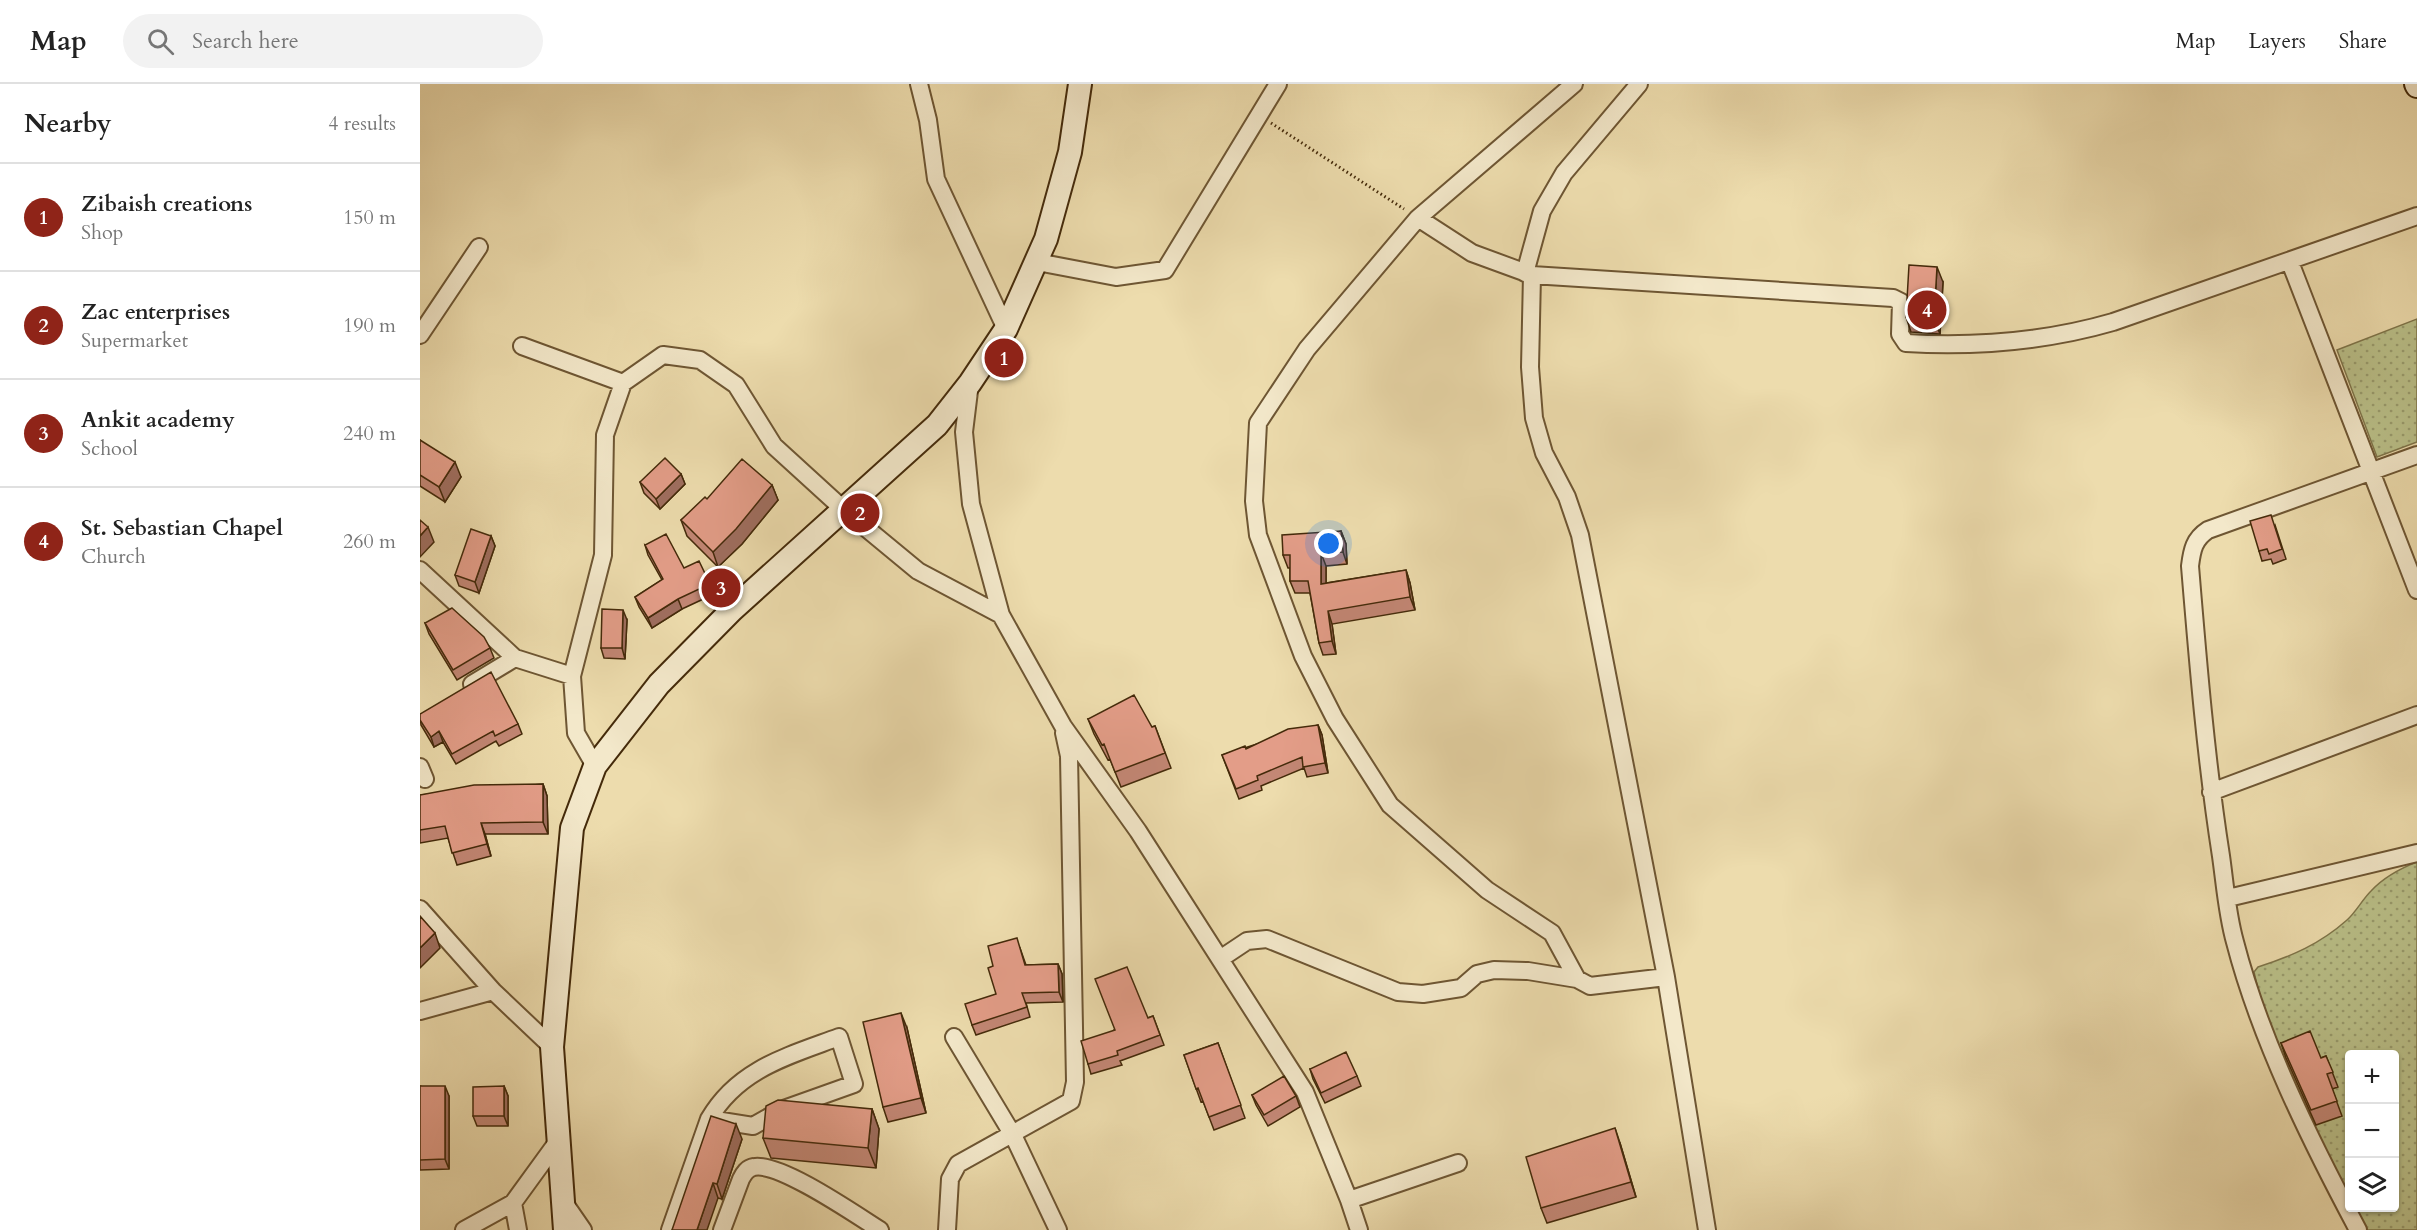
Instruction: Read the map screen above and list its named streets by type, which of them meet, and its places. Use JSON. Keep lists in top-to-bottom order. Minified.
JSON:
{"page":{"header":"Map","search":"Search here","nav":["Map","Layers","Share"],"heading":["Nearby","4 results"],"list":[{"mark":"1","name":"Zibaish creations","note":"Shop","value":"150 m"},{"mark":"2","name":"Zac enterprises","note":"Supermarket","value":"190 m"},{"mark":"3","name":"Ankit academy","note":"School","value":"240 m"},{"mark":"4","name":"St. Sebastian Chapel","note":"Church","value":"260 m"}],"pins":["4","1","2","3"],"map_buttons":["+","−"]}}
